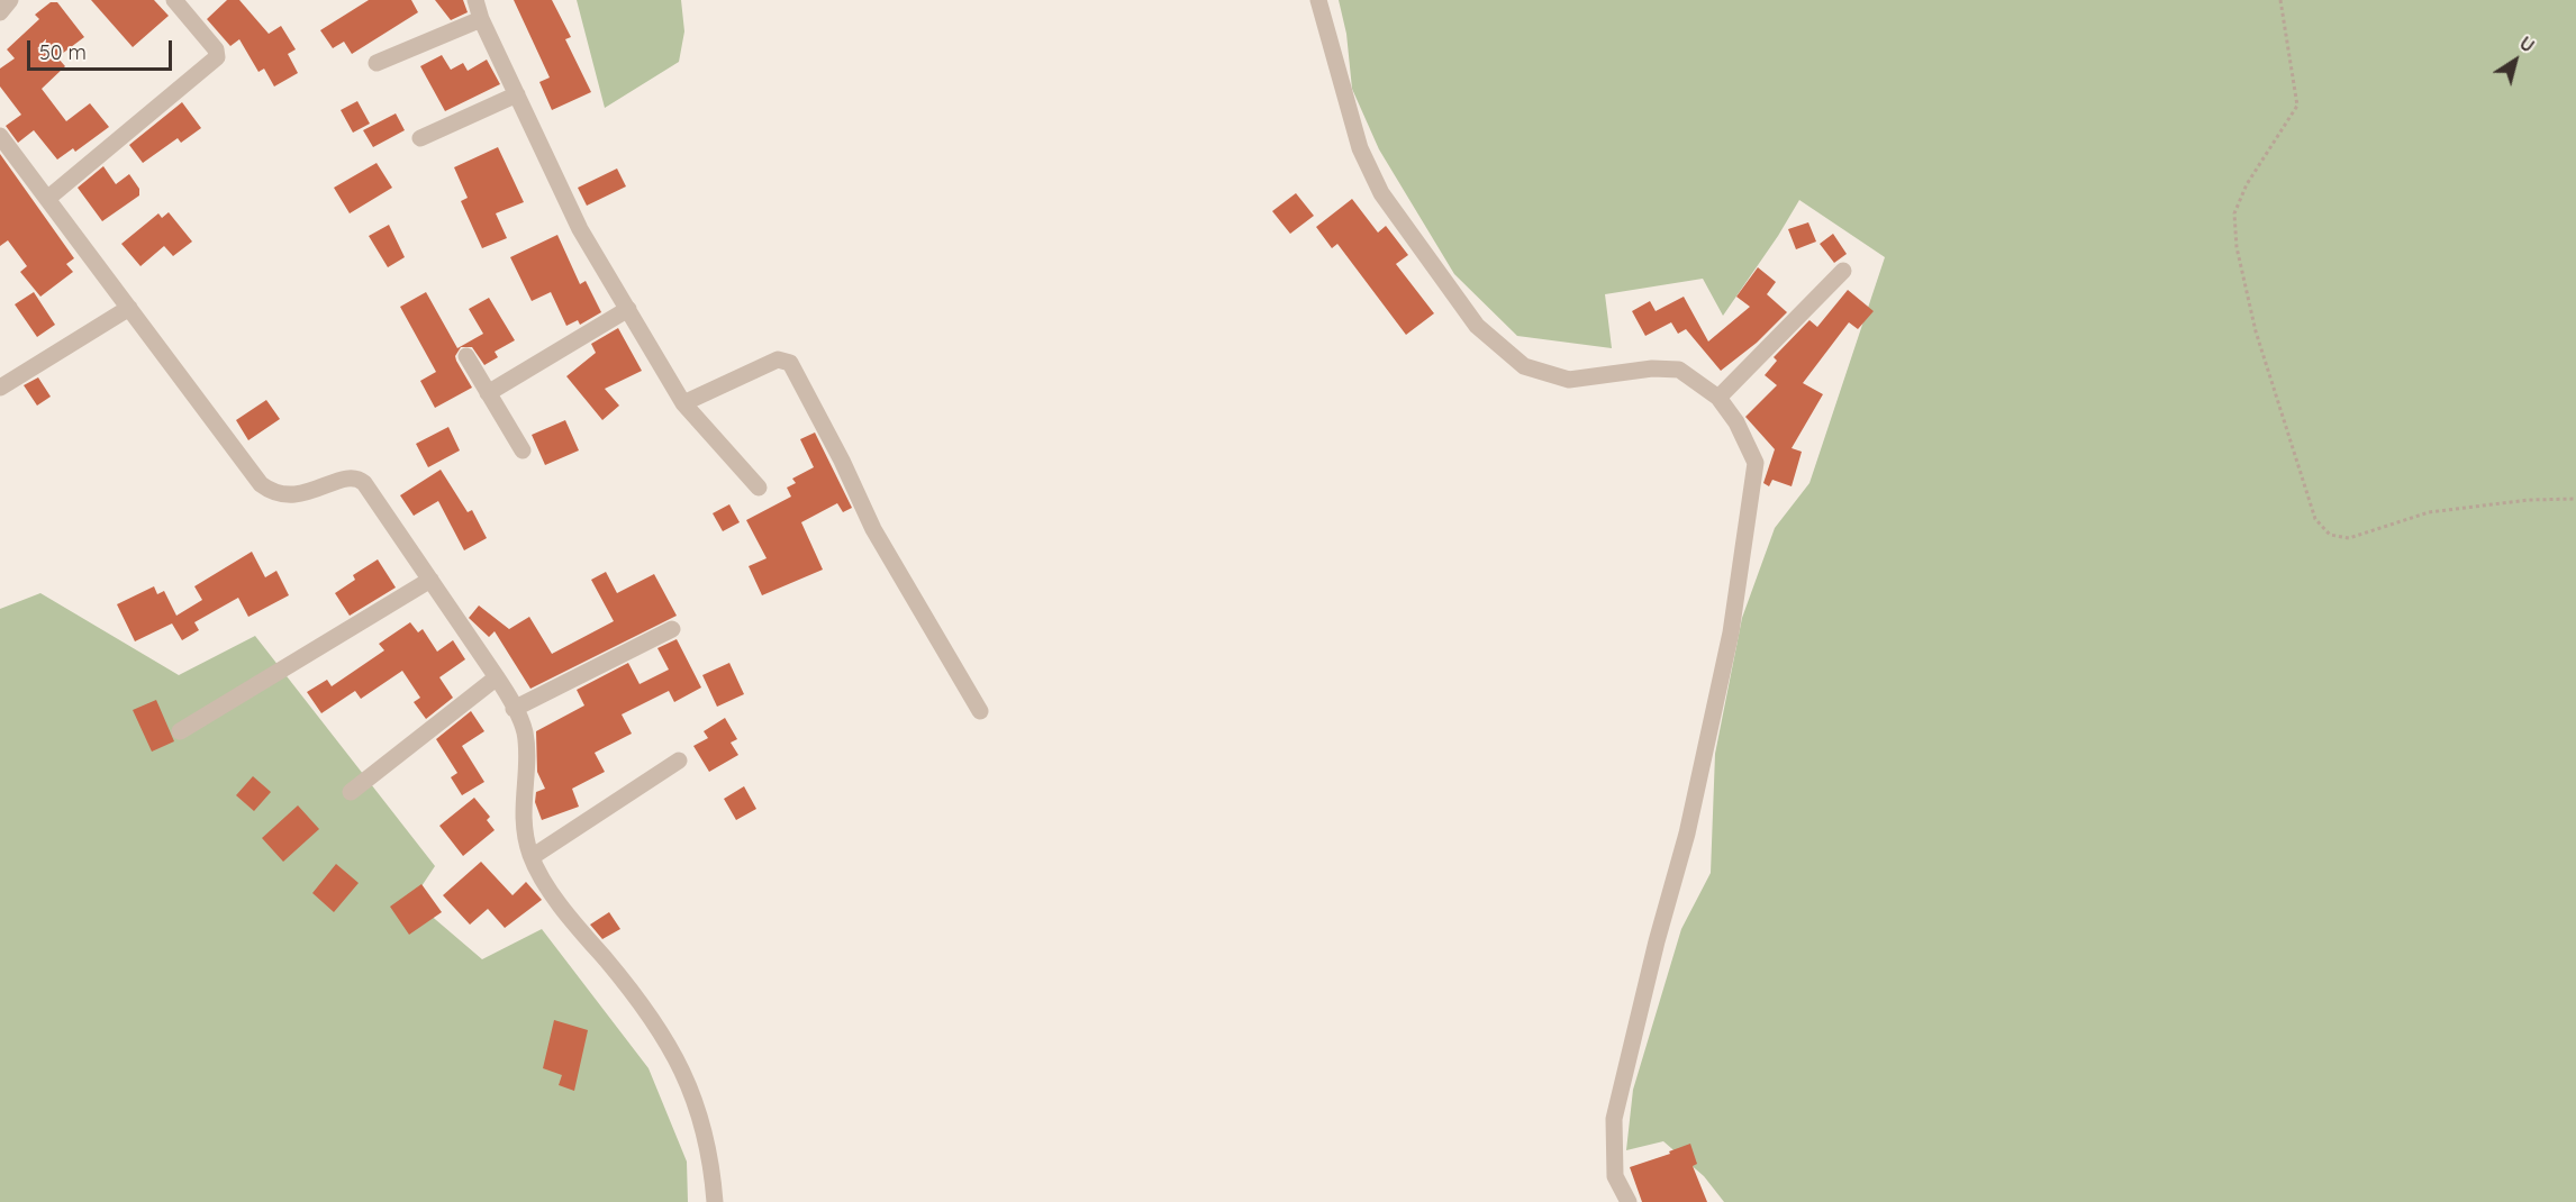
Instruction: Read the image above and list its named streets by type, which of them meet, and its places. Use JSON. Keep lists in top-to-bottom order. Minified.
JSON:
{"scale_bar":"50 m","north":"top right"}
